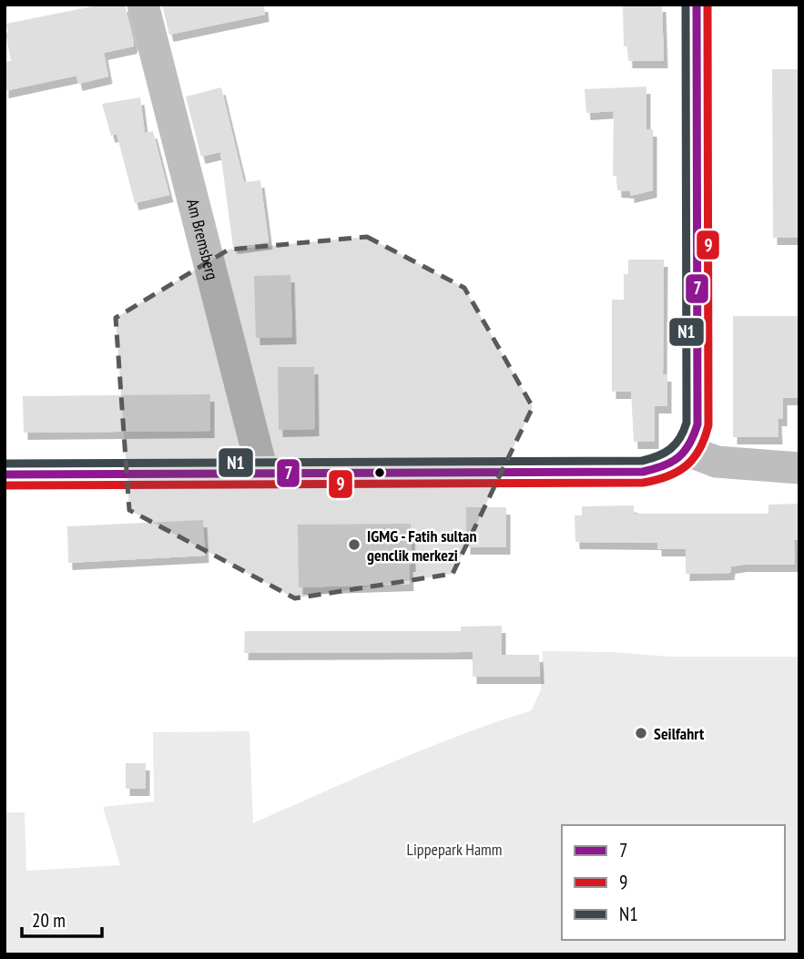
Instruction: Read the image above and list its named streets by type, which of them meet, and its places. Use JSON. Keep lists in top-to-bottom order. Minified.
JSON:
{"streets":{"street":["Am Bremsberg"]},"parks":["Lippepark Hamm"],"places":["IGMG - Fatih sultan genclik merkezi","Seilfahrt"],"lines":["transit line 7","transit line 9","transit line N1"],"legend":["7","9","N1"],"scale_bar":"20 m"}
